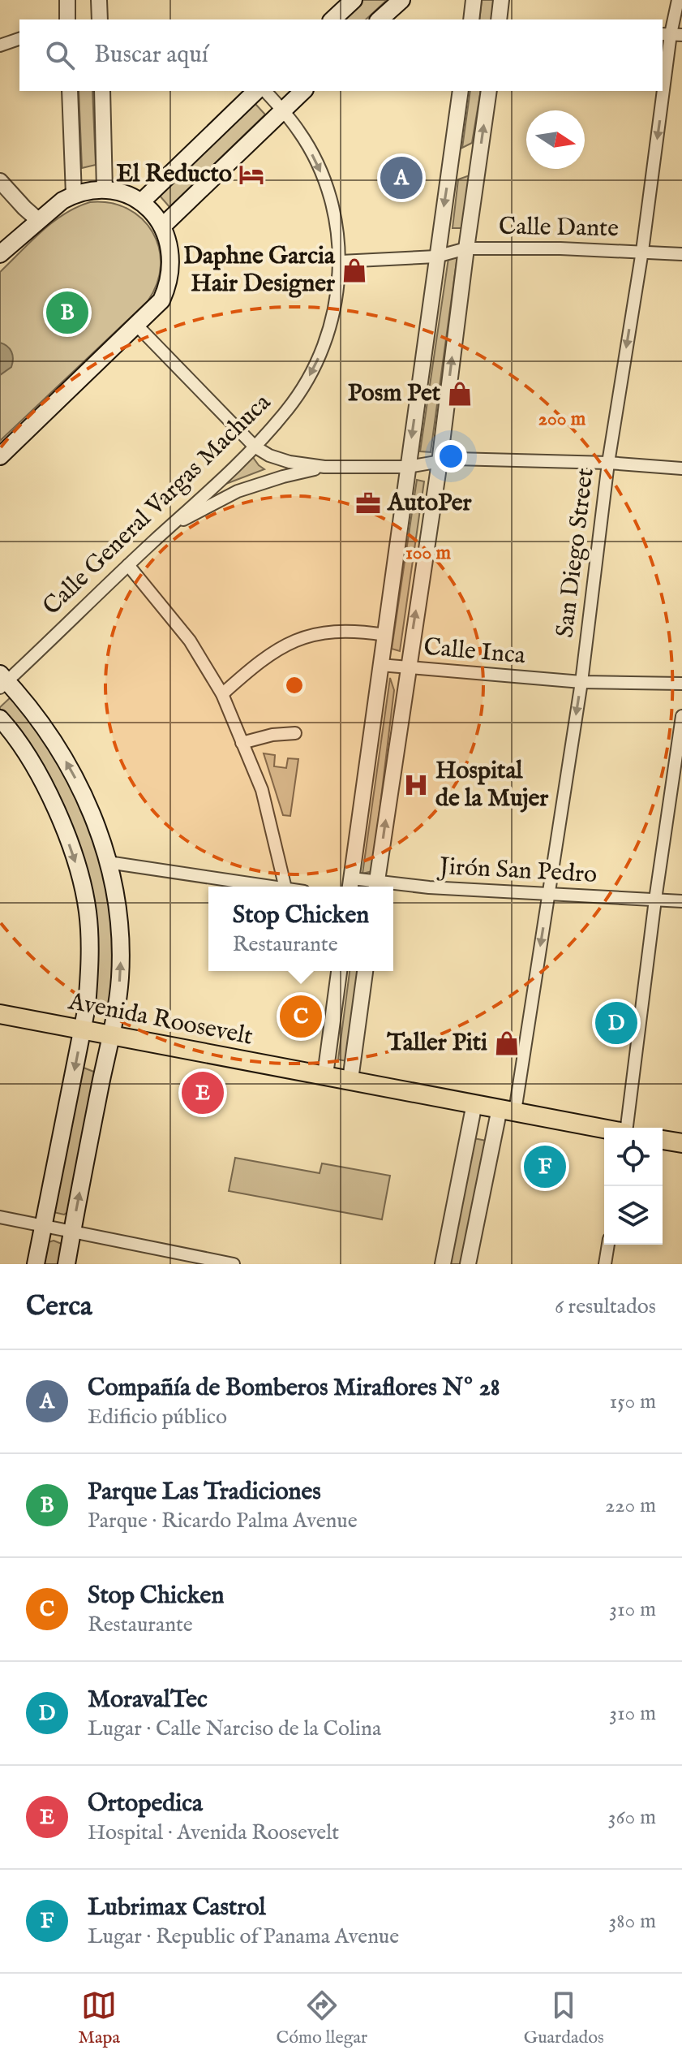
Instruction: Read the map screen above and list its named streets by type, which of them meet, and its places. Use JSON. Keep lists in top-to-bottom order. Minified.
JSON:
{"streets":{"main road":["Avenida Roosevelt"],"street":["Calle Dante","Calle General Vargas Machuca","San Diego Street","Calle Inca","Jirón San Pedro"]},"crossings":[["Calle Dante","Calle General Vargas Machuca"],["Calle Dante","San Diego Street"],["San Diego Street","Calle Inca"],["San Diego Street","Jirón San Pedro"],["San Diego Street","Avenida Roosevelt"]],"one_way":["San Diego Street"],"places":{"hotel":["El Reducto"],"shop":["Daphne Garcia Hair Designer","Posm Pet","Taller Piti"],"office":["AutoPer"],"hospital":["Hospital de la Mujer"]},"north":"right","page":{"search":"Buscar aquí","pins":["A","B","C","D","E","F"],"popup":["Stop Chicken","Restaurante"],"heading":["Cerca","6 resultados"],"list":[{"mark":"A","name":"Compañía de Bomberos Miraflores Nº 28","note":"Edificio público","value":"150 m"},{"mark":"B","name":"Parque Las Tradiciones","note":"Parque · Ricardo Palma Avenue","value":"220 m"},{"mark":"C","name":"Stop Chicken","note":"Restaurante","value":"310 m"},{"mark":"D","name":"MoravalTec","note":"Lugar · Calle Narciso de la Colina","value":"310 m"},{"mark":"E","name":"Ortopedica","note":"Hospital · Avenida Roosevelt","value":"360 m"},{"mark":"F","name":"Lubrimax Castrol","note":"Lugar · Republic of Panama Avenue","value":"380 m"}],"nav":["Mapa","Cómo llegar","Guardados"]},"rings":["200 m","100 m"]}
